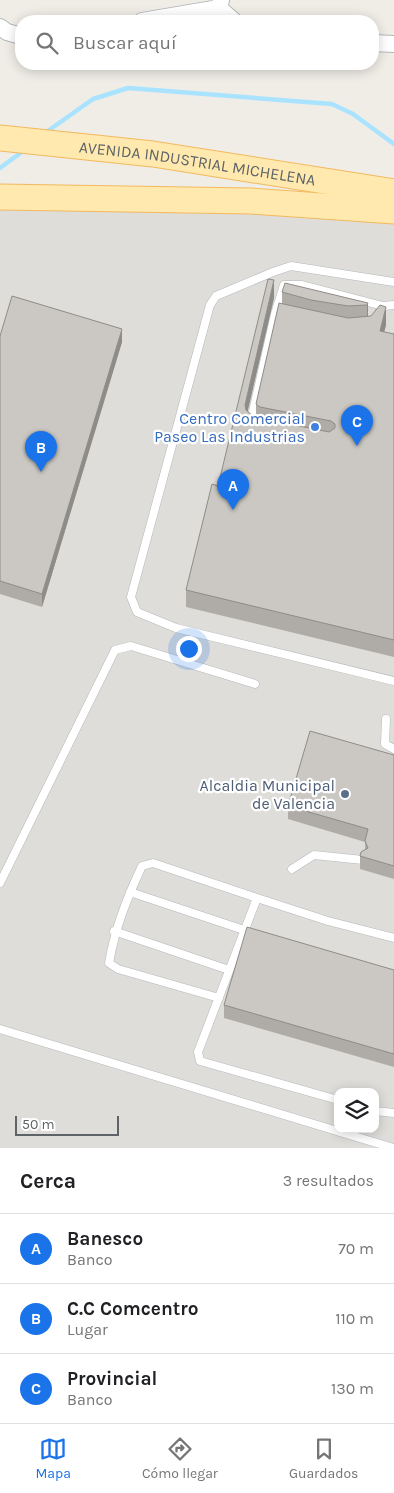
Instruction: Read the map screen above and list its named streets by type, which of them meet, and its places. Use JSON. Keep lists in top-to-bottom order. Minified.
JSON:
{"streets":{"main road":["AVENIDA INDUSTRIAL MICHELENA"]},"places":["Centro Comercial Paseo Las Industrias","Alcaldia Municipal de Valencia"],"scale_bar":"50 m","page":{"search":"Buscar aquí","pins":["C","B","A"],"scale":"50 m","heading":["Cerca","3 resultados"],"list":[{"mark":"A","name":"Banesco","note":"Banco","value":"70 m"},{"mark":"B","name":"C.C Comcentro","note":"Lugar","value":"110 m"},{"mark":"C","name":"Provincial","note":"Banco","value":"130 m"}],"nav":["Mapa","Cómo llegar","Guardados"]}}
